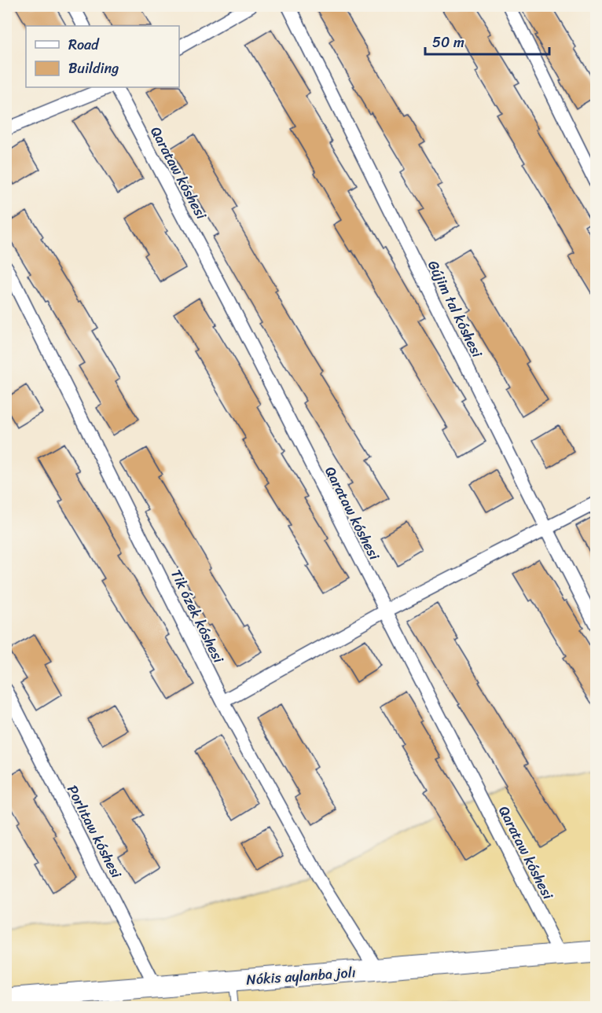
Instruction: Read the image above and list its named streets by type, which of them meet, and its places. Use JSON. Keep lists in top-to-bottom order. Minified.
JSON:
{"streets":{"main road":["Nókis aylanba jolı"],"street":["Qarataw kóshesi","Gújim tal kóshesi","Tik ózek kóshesi","Porlıtaw kóshesi"]},"crossings":[["Qarataw kóshesi","Nókis aylanba jolı"],["Tik ózek kóshesi","Nókis aylanba jolı"],["Porlıtaw kóshesi","Nókis aylanba jolı"]],"legend":["Road","Building"],"scale_bar":"50 m"}
